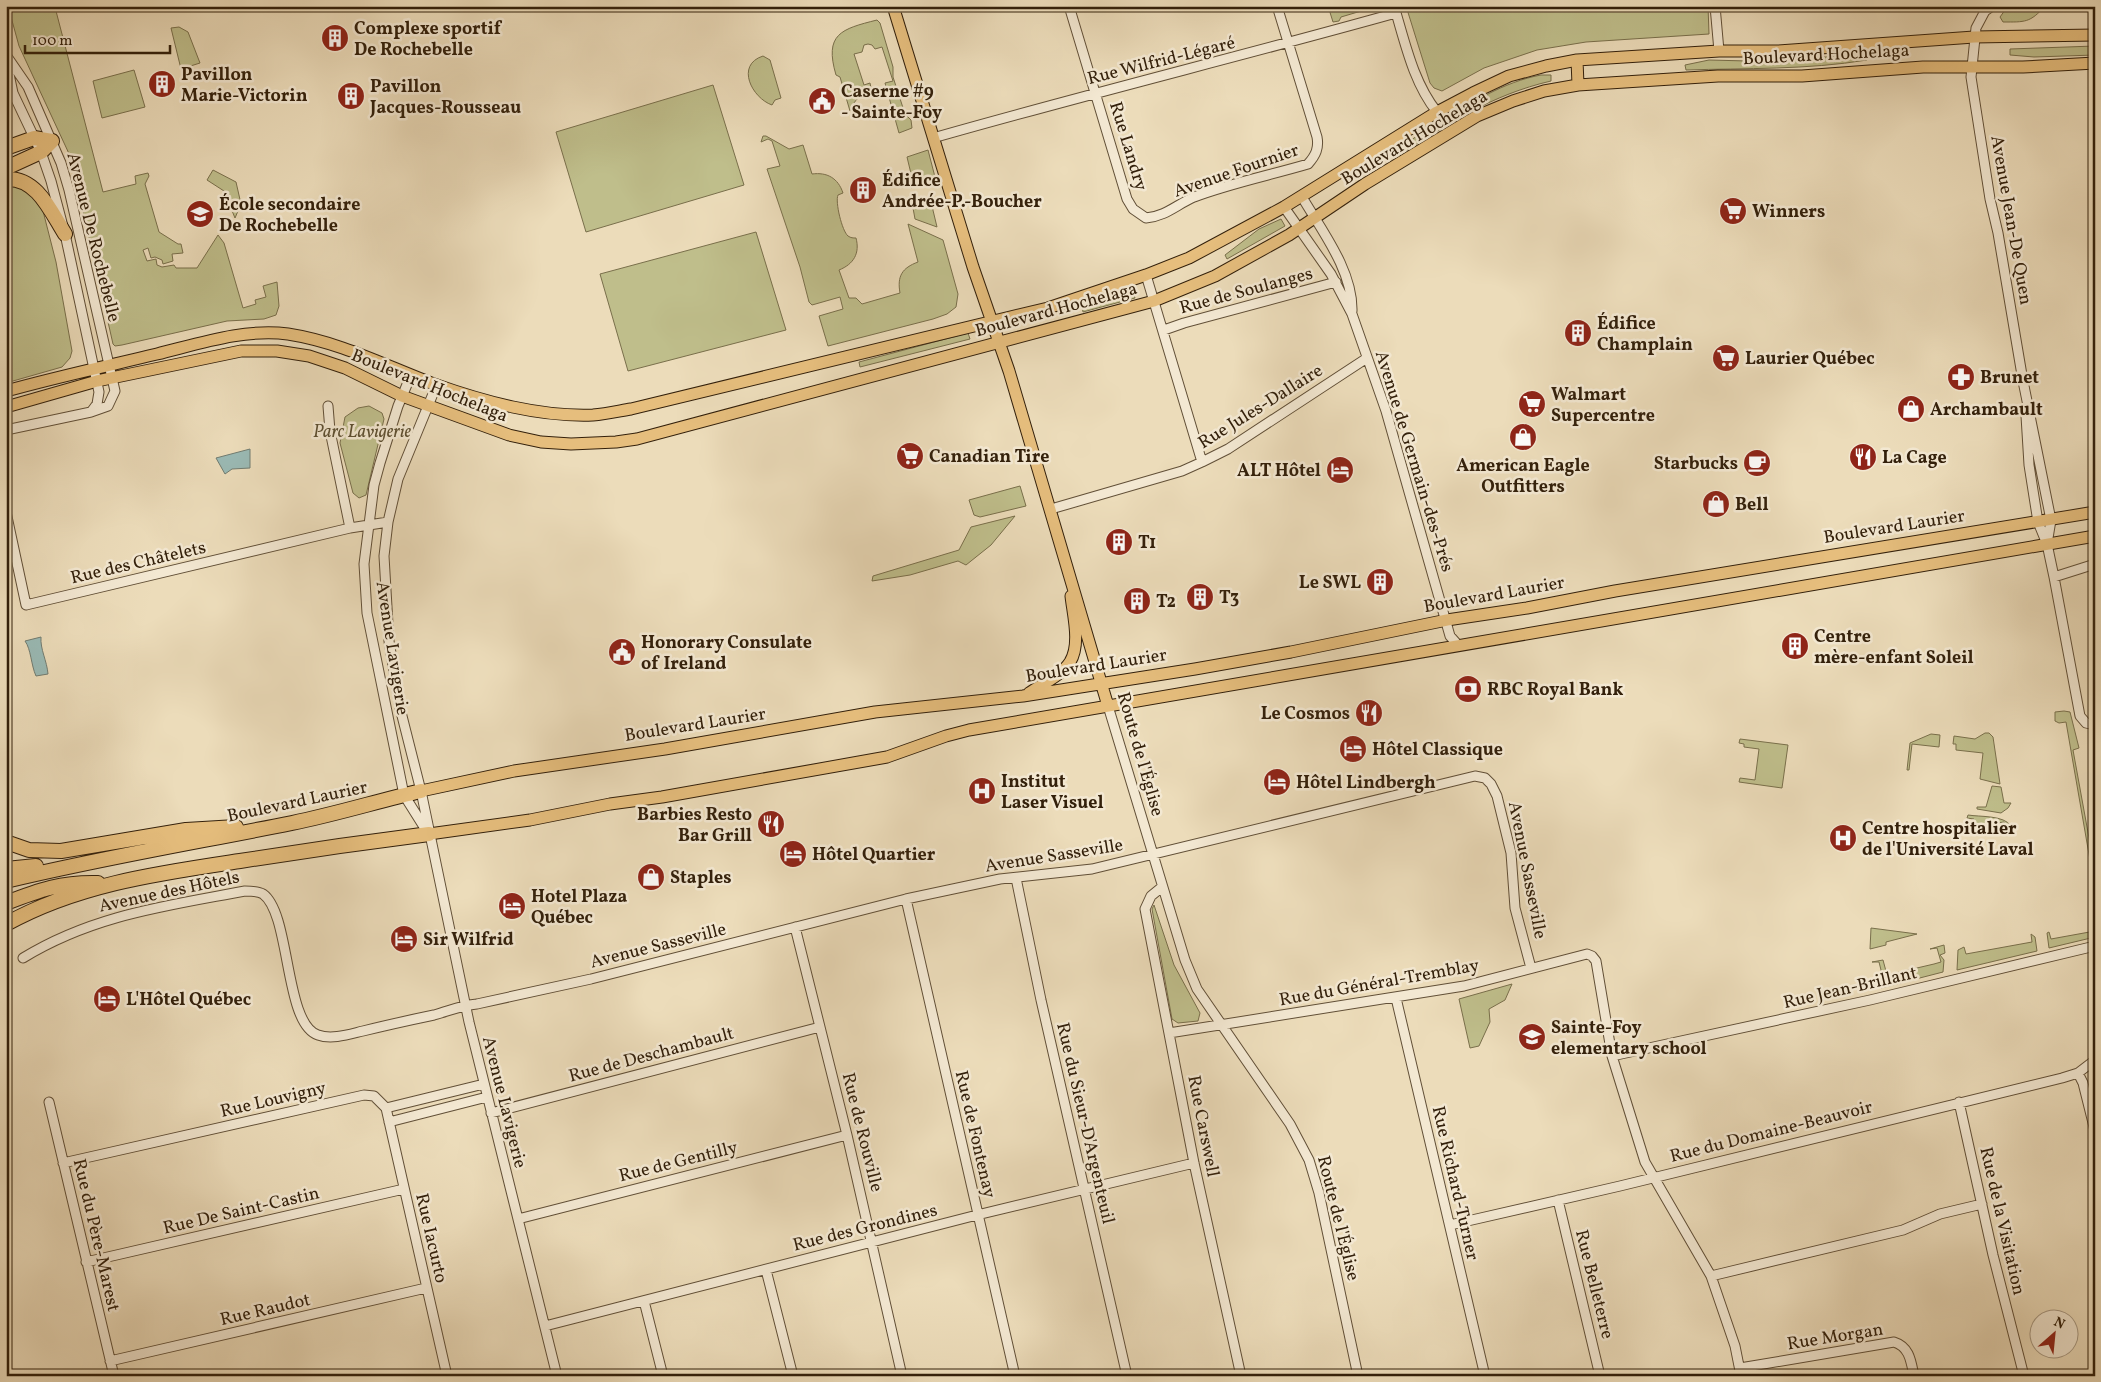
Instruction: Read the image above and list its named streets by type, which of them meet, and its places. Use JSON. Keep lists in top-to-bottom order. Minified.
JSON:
{"streets":{"highway":["Boulevard Laurier"],"main road":["Boulevard Hochelaga","Route de l'Église"],"street":["Rue Wilfrid-Légaré","Rue Landry","Avenue Fournier","Avenue Jean-De Quen","Avenue De Rochebelle","Rue de Soulanges","Rue Jules-Dallaire","Avenue de Germain-des-Prés","Rue des Châtelets","Avenue Lavigerie","Avenue Sasseville","Avenue des Hôtels","Rue du Général-Tremblay","Rue Jean-Brillant","Rue de Deschambault","Rue Louvigny","Rue du Sieur-D'Argenteuil","Rue Carswell","Rue du Domaine-Beauvoir","Rue de Rouville","Rue de Fontenay","Rue de Gentilly","Rue Richard-Turner","Rue De Saint-Castin","Rue de la Visitation","Rue des Grondines","Rue du Père-Marest","Rue Iacurto","Rue Belleterre","Rue Raudot","Rue Morgan"]},"crossings":[["Boulevard Hochelaga","Avenue Jean-De Quen"],["Boulevard Hochelaga","Avenue De Rochebelle"],["Boulevard Hochelaga","Rue de Soulanges"],["Boulevard Hochelaga","Avenue de Germain-des-Prés"],["Boulevard Hochelaga","Avenue Lavigerie"],["Boulevard Hochelaga","Route de l'Église"],["Rue Wilfrid-Légaré","Rue Landry"],["Rue Wilfrid-Légaré","Avenue Fournier"],["Rue Wilfrid-Légaré","Route de l'Église"],["Rue Landry","Avenue Fournier"],["Avenue Jean-De Quen","Boulevard Laurier"],["Rue de Soulanges","Rue Jules-Dallaire"],["Rue de Soulanges","Avenue de Germain-des-Prés"],["Rue Jules-Dallaire","Avenue de Germain-des-Prés"],["Rue Jules-Dallaire","Route de l'Église"],["Avenue de Germain-des-Prés","Boulevard Laurier"],["Boulevard Laurier","Avenue Lavigerie"],["Boulevard Laurier","Route de l'Église"],["Rue des Châtelets","Avenue Lavigerie"],["Avenue Lavigerie","Avenue Sasseville"],["Avenue Lavigerie","Avenue des Hôtels"],["Avenue Lavigerie","Rue de Deschambault"],["Avenue Lavigerie","Rue de Gentilly"],["Avenue Lavigerie","Rue des Grondines"],["Route de l'Église","Avenue Sasseville"],["Route de l'Église","Rue du Général-Tremblay"],["Route de l'Église","Rue Carswell"],["Avenue Sasseville","Avenue des Hôtels"],["Avenue Sasseville","Rue du Général-Tremblay"],["Avenue Sasseville","Rue du Sieur-D'Argenteuil"],["Avenue Sasseville","Rue de Rouville"],["Avenue Sasseville","Rue de Fontenay"],["Rue du Général-Tremblay","Rue Jean-Brillant"],["Rue du Général-Tremblay","Rue Carswell"],["Rue du Général-Tremblay","Rue Richard-Turner"],["Rue de Deschambault","Rue de Rouville"],["Rue Louvigny","Rue du Père-Marest"],["Rue Louvigny","Rue Iacurto"],["Rue du Sieur-D'Argenteuil","Rue des Grondines"],["Rue Carswell","Rue des Grondines"],["Rue du Domaine-Beauvoir","Rue Richard-Turner"],["Rue du Domaine-Beauvoir","Rue de la Visitation"],["Rue du Domaine-Beauvoir","Rue Belleterre"],["Rue de Rouville","Rue de Gentilly"],["Rue de Rouville","Rue des Grondines"],["Rue de Fontenay","Rue des Grondines"],["Rue De Saint-Castin","Rue du Père-Marest"],["Rue De Saint-Castin","Rue Iacurto"],["Rue du Père-Marest","Rue Raudot"],["Rue Iacurto","Rue Raudot"]],"parks":["Parc Lavigerie"],"places":{"building":["Complexe sportif De Rochebelle","Pavillon Marie-Victorin","Pavillon Jacques-Rousseau","Édifice Andrée-P.-Boucher","Édifice Champlain","T1","Le SWL","T3","T2","Centre mère-enfant Soleil"],"public building":["Caserne #9 - Sainte-Foy","Honorary Consulate of Ireland"],"supermarket":["Winners","Laurier Québec","Walmart Supercentre","Canadian Tire"],"school or university":["École secondaire De Rochebelle","Sainte-Foy elementary school"],"pharmacy":["Brunet"],"shop":["Archambault","American Eagle Outfitters","Bell","Staples"],"restaurant":["La Cage","Le Cosmos","Barbies Resto Bar Grill"],"cafe":["Starbucks"],"hotel":["ALT Hôtel","Hôtel Classique","Hôtel Lindbergh","Hôtel Quartier","Hotel Plaza Québec","Sir Wilfrid","L'Hôtel Québec"],"bank":["RBC Royal Bank"],"hospital":["Institut Laser Visuel","Centre hospitalier de l'Université Laval"]},"scale_bar":"100 m","north":"top right"}
